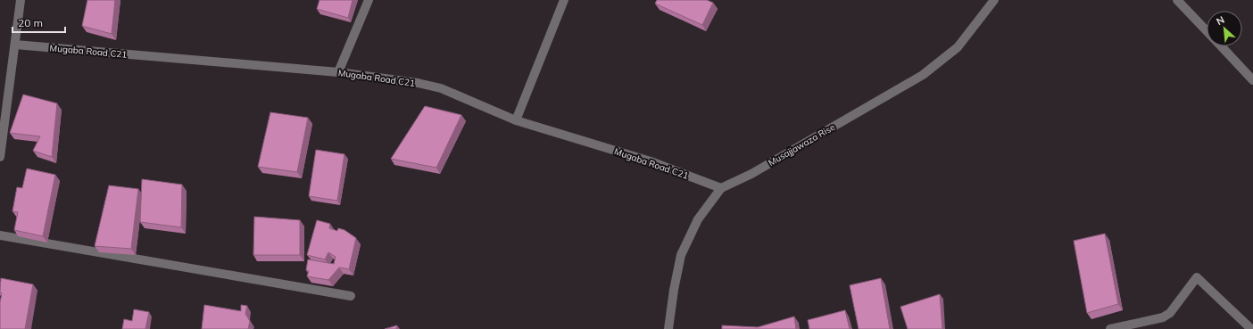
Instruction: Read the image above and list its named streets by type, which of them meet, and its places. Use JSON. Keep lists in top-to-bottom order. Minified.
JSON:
{"streets":{"street":["Mugaba Road C21","Musajjawaza Rise"]},"crossings":[["Mugaba Road C21","Musajjawaza Rise"]],"scale_bar":"20 m","north":"top left"}
